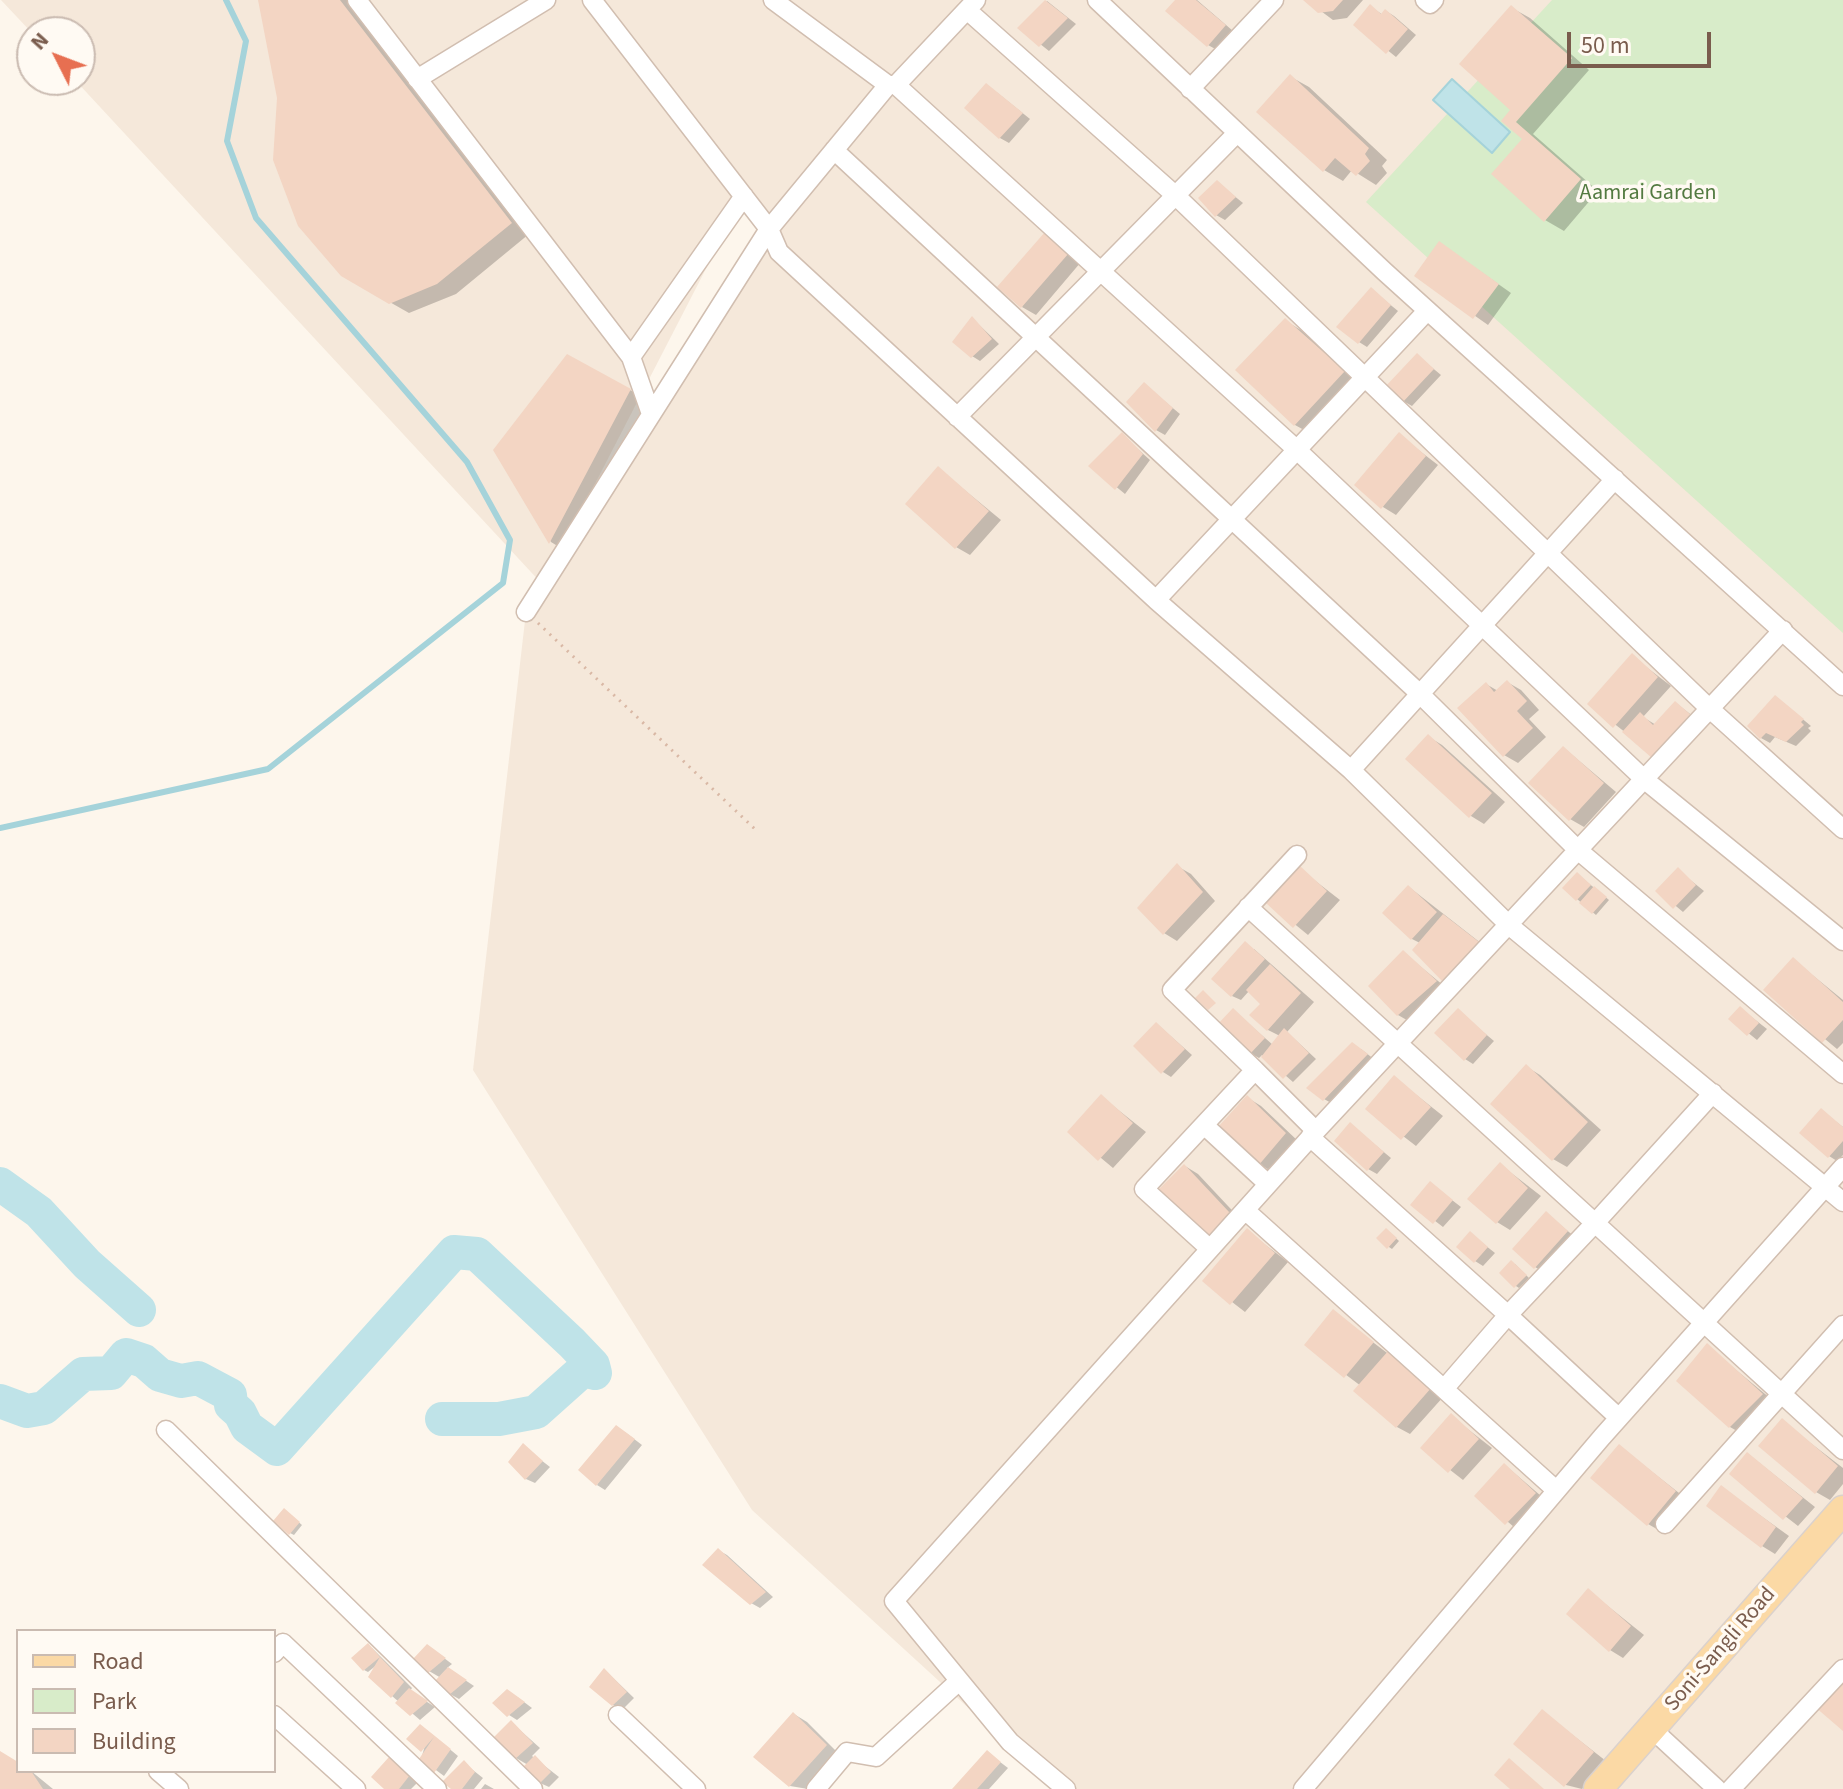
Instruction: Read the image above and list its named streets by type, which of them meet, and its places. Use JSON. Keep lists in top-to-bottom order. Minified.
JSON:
{"streets":{"main road":["Soni-Sangli Road"]},"parks":["Aamrai Garden"],"legend":["Road","Park","Building"],"scale_bar":"50 m","north":"top left"}
